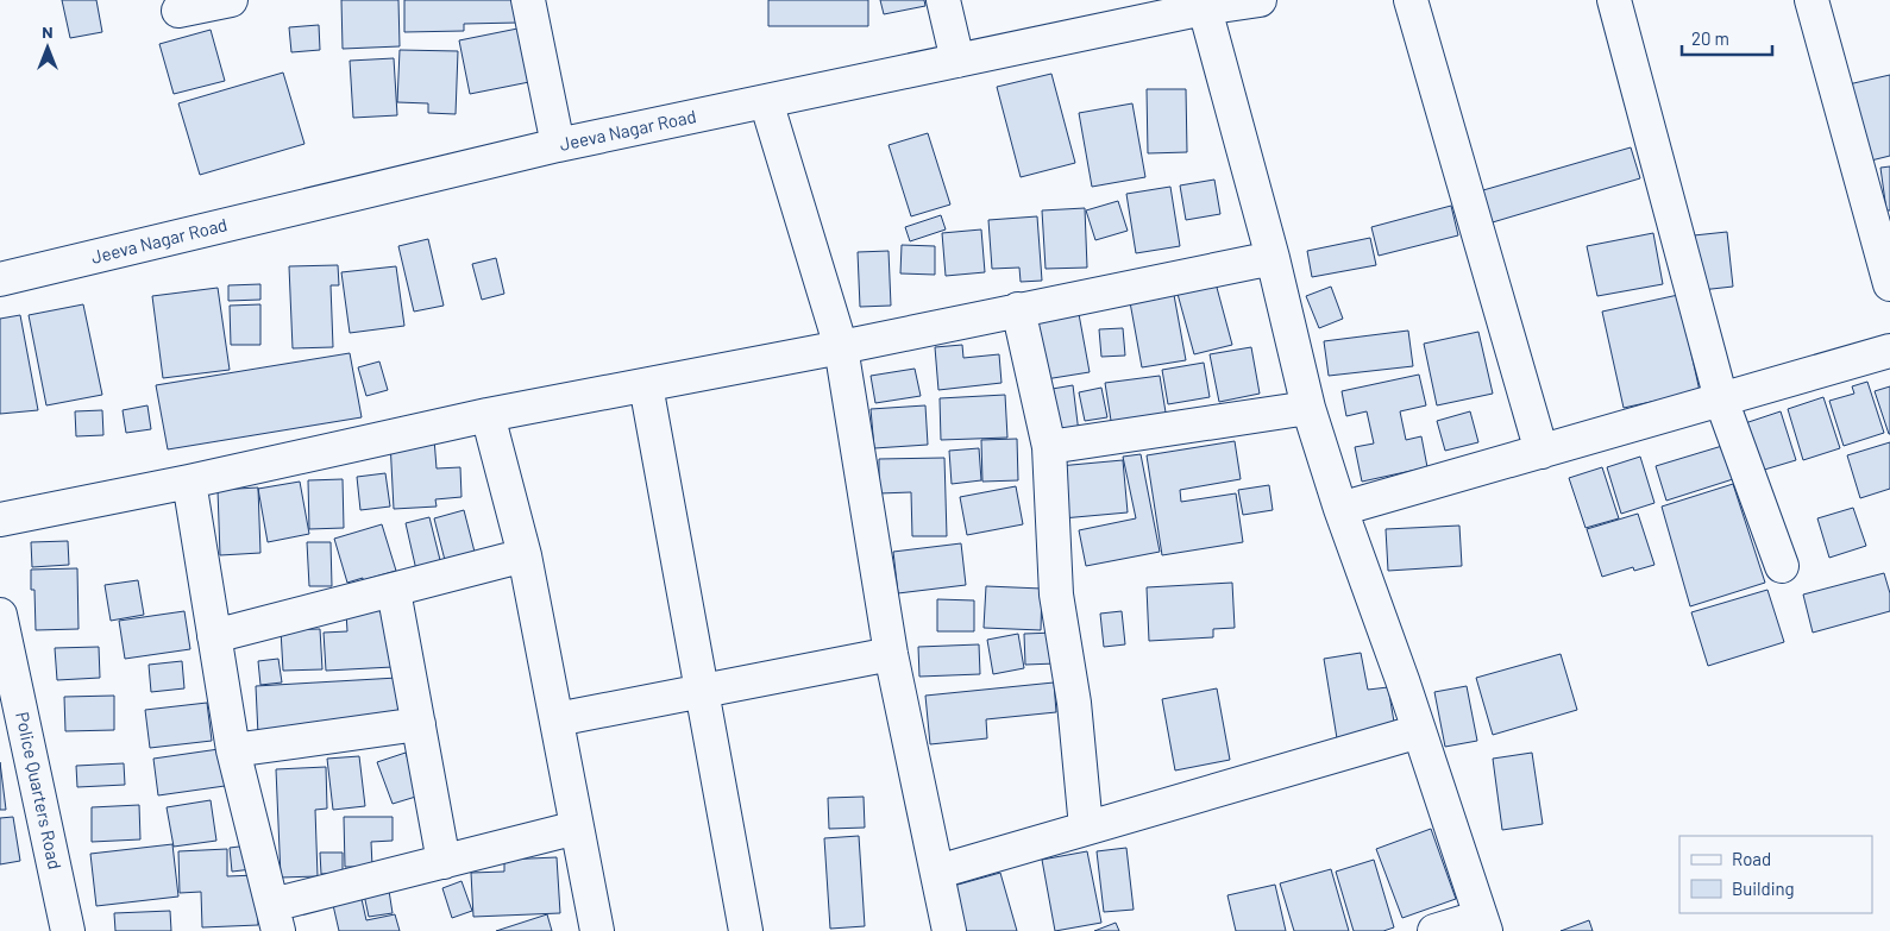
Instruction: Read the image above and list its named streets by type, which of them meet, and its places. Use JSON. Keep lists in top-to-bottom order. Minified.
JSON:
{"streets":{"street":["Jeeva Nagar Road","Police Quarters Road"]},"legend":["Road","Building"],"scale_bar":"20 m","north":"top"}
